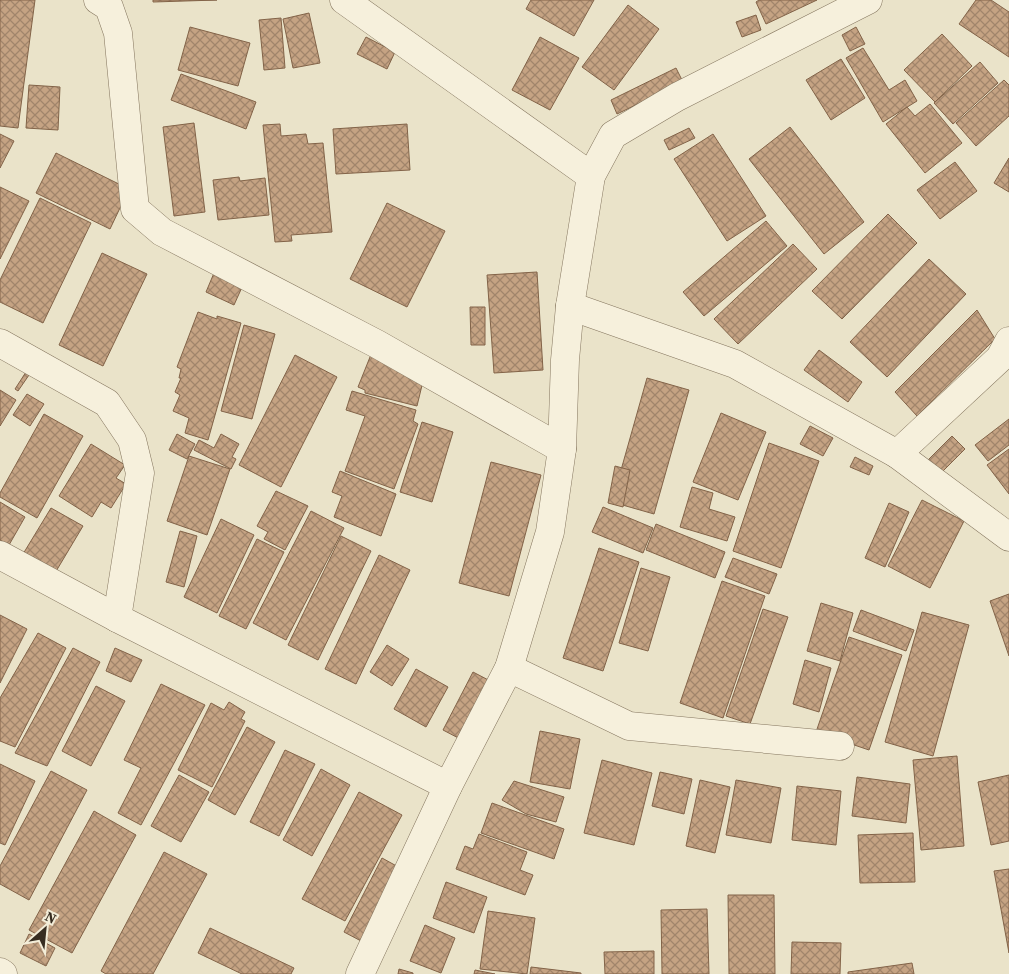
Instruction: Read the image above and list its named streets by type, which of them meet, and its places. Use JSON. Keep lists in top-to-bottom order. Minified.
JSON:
{"north":"top right"}
